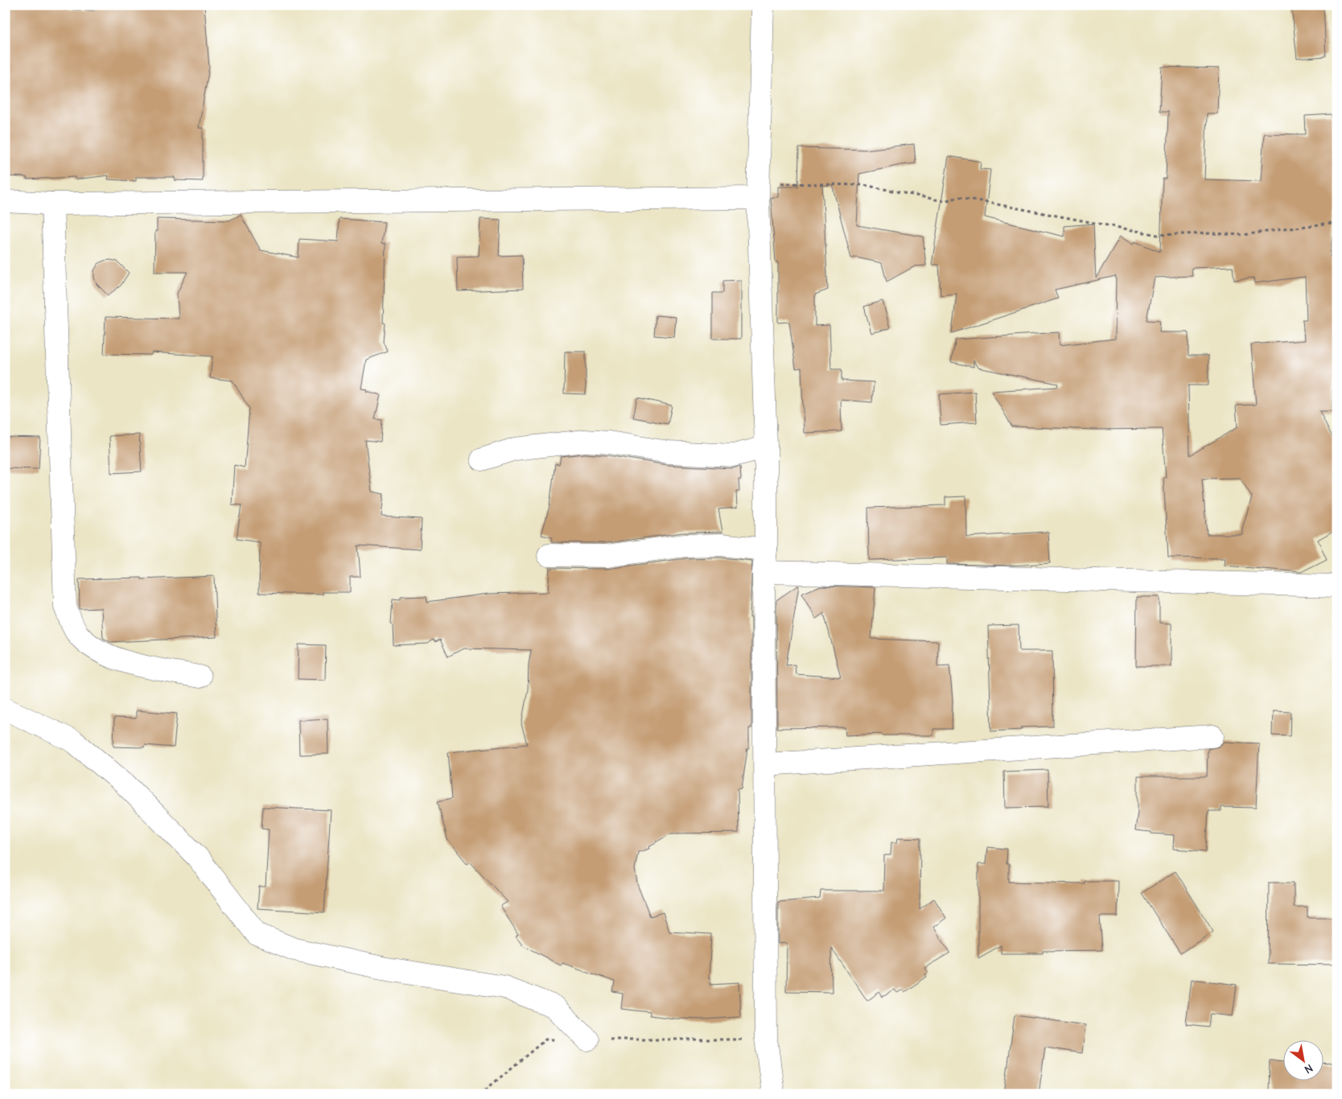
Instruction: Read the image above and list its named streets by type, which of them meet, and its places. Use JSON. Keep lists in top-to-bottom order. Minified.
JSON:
{"north":"bottom right"}
